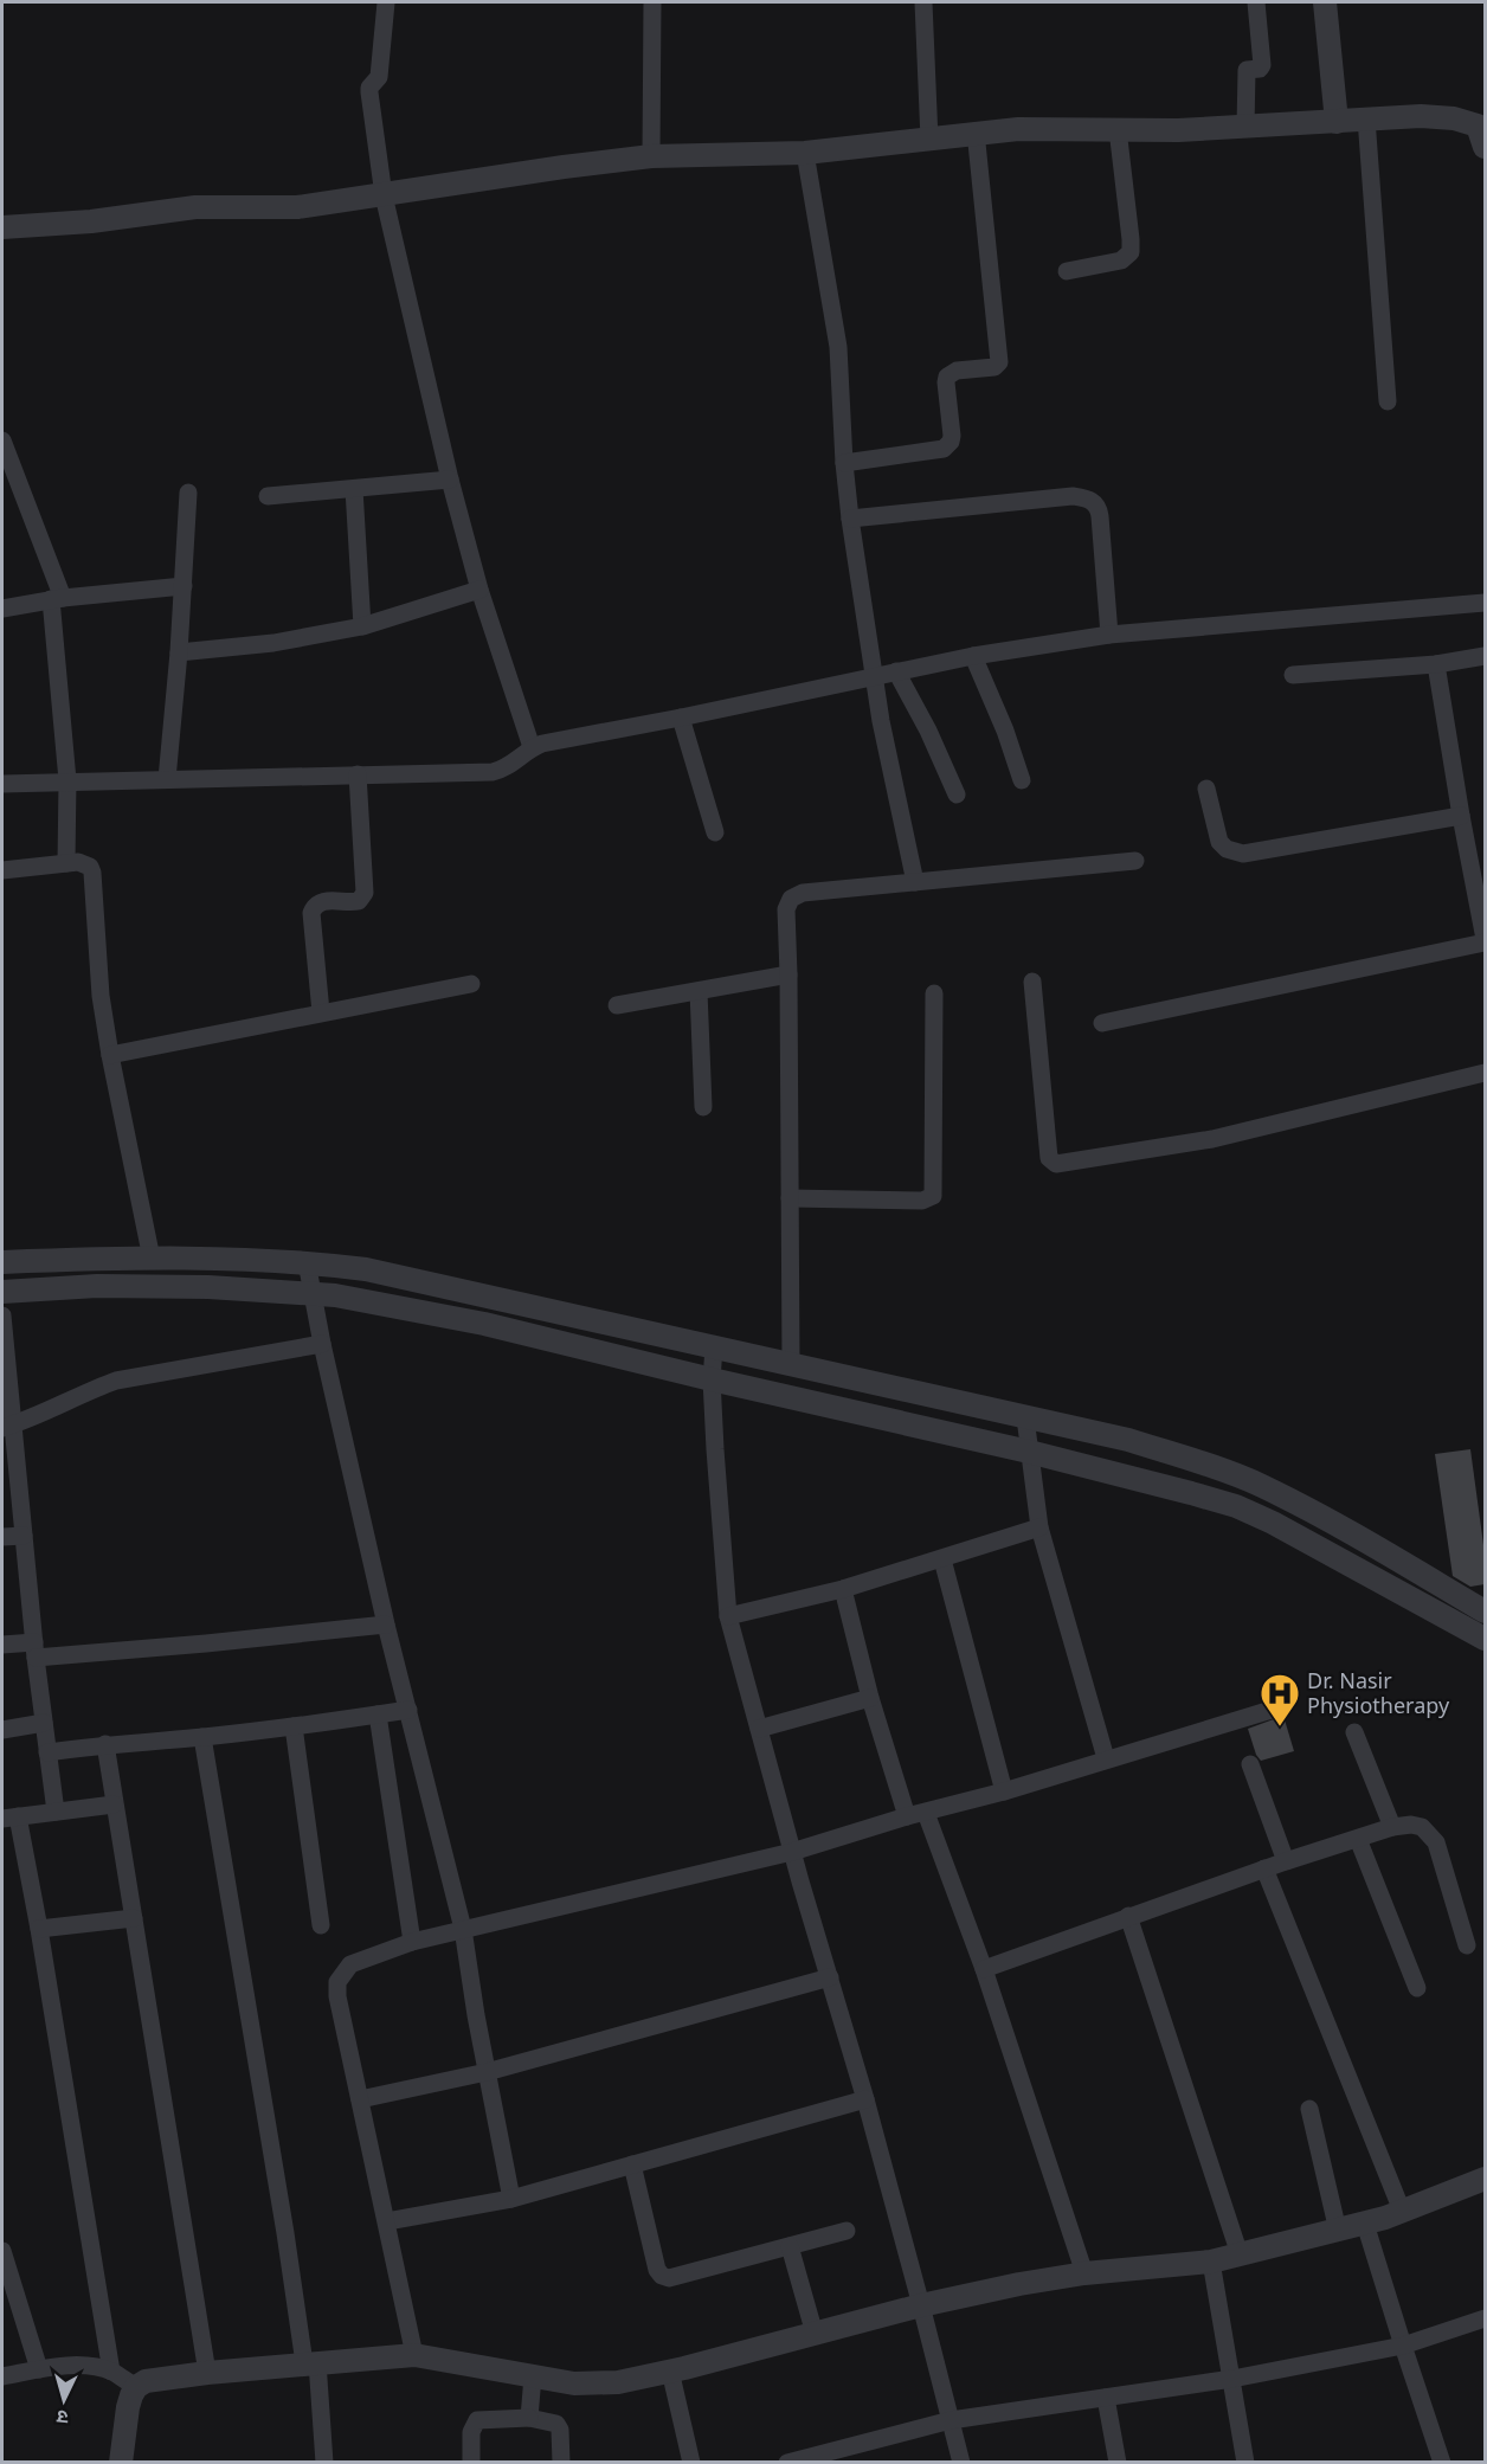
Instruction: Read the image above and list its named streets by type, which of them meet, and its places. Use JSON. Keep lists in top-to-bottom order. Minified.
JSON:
{"places":{"hospital":["Dr. Nasir Physiotherapy"]},"north":"bottom"}
